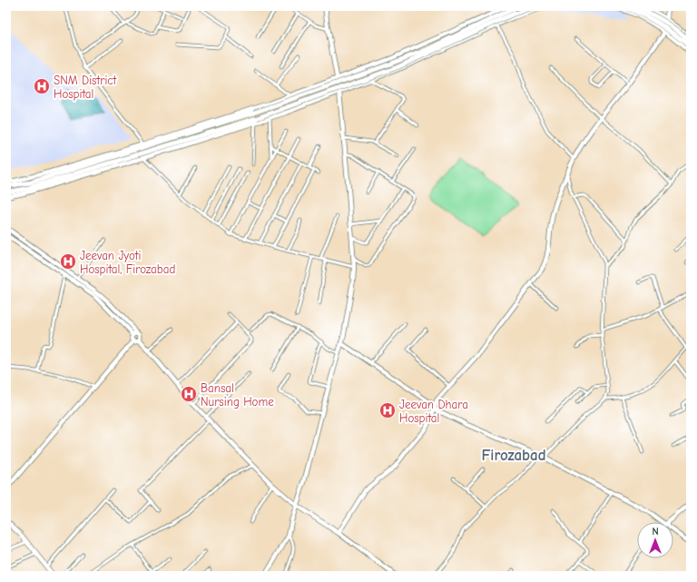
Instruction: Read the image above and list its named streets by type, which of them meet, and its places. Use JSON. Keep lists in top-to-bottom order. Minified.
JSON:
{"districts":["Firozabad"],"places":{"hospital":["SNM District Hospital","Jeevan Jyoti Hospital, Firozabad","Bansal Nursing Home","Jeevan Dhara Hospital"]},"north":"top"}
